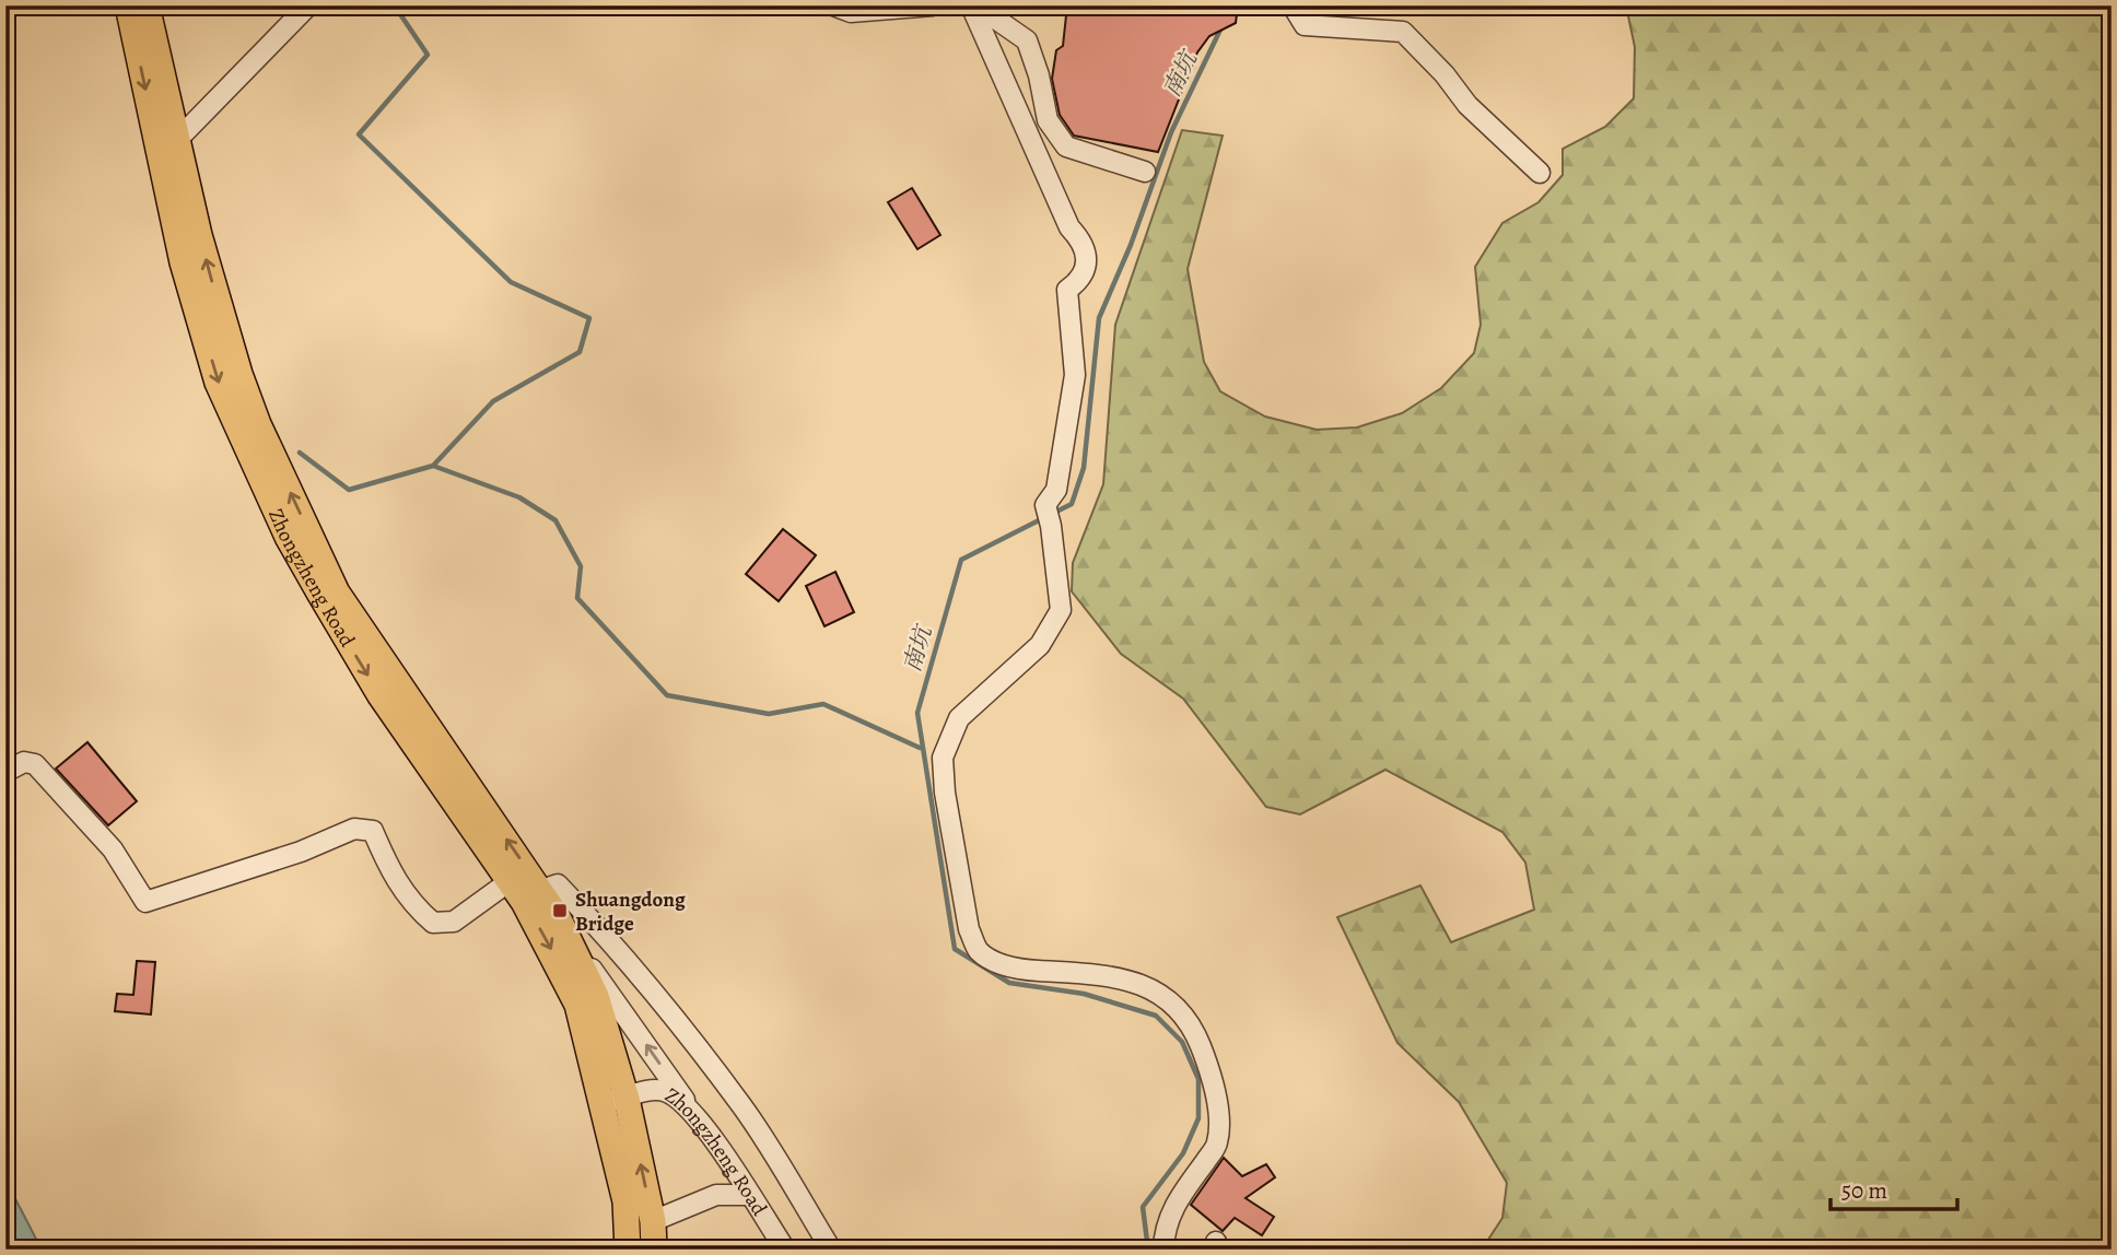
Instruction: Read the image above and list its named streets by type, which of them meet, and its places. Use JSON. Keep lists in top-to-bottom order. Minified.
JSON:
{"streets":{"main road":["Zhongzheng Road"]},"water":["南坑"],"places":{"transit":["Shuangdong Bridge"]},"scale_bar":"50 m"}
